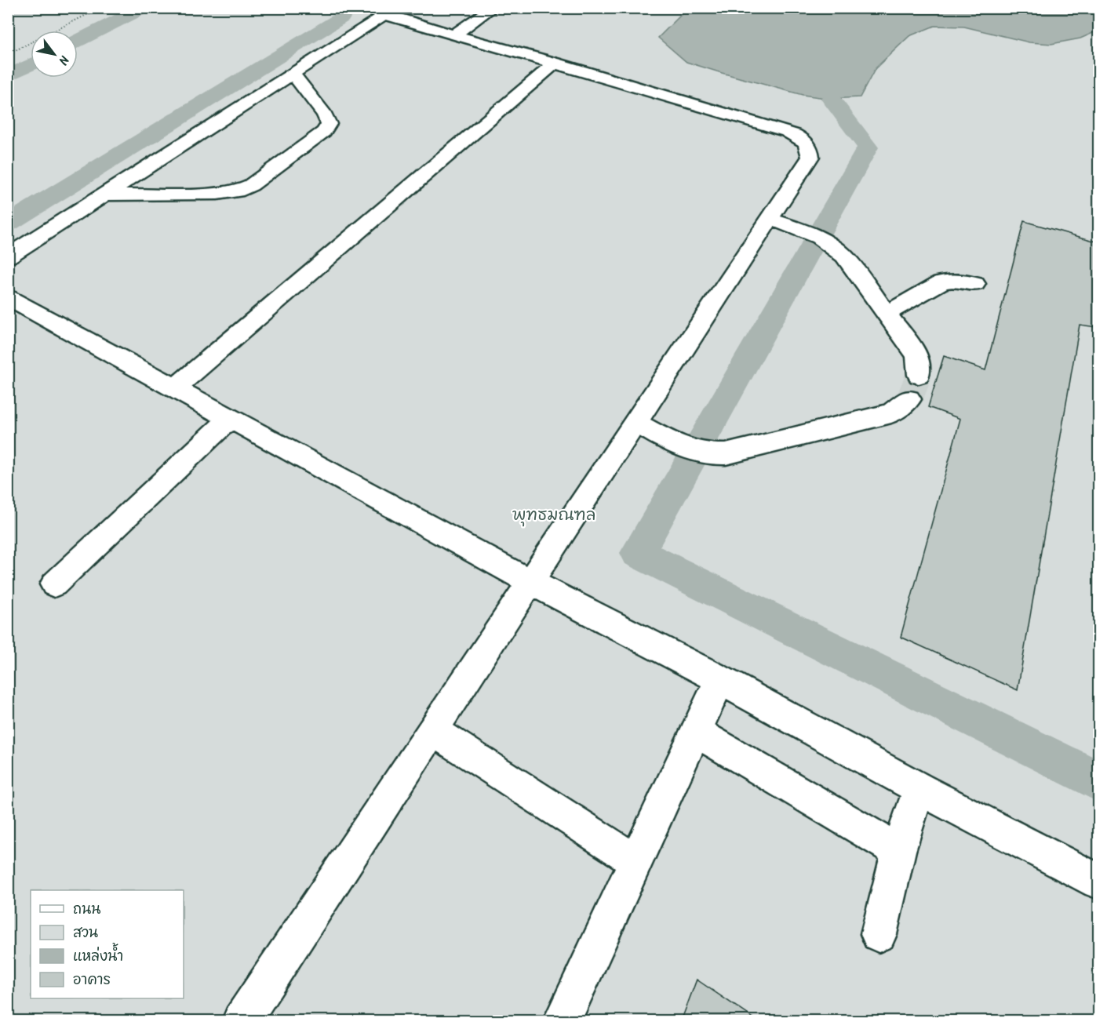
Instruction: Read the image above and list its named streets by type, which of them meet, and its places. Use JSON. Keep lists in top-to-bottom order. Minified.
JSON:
{"parks":["พุทธมณฑล"],"legend":["ถนน","สวน","แหล่งน้ำ","อาคาร"],"north":"bottom right"}
